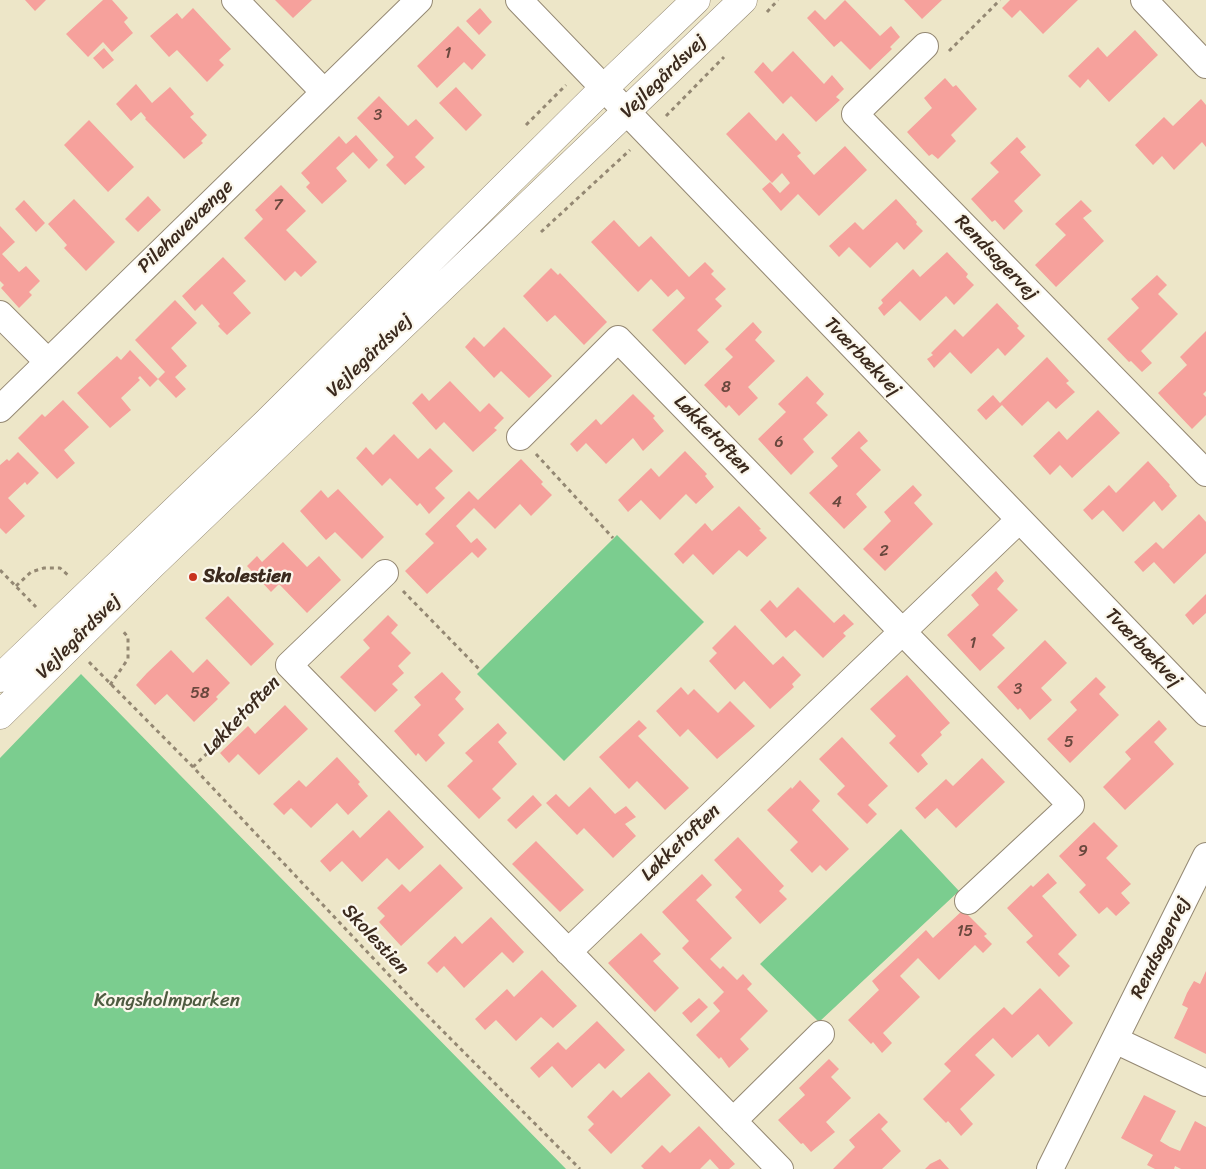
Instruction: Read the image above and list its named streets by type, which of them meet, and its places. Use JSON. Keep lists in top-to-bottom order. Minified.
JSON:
{"streets":{"street":["Vejlegårdsvej","Pilehavevænge","Rendsagervej","Tværbækvej","Løkketoften"],"path":["Skolestien"]},"crossings":[["Vejlegårdsvej","Tværbækvej"],["Tværbækvej","Løkketoften"],["Løkketoften","Skolestien"]],"parks":["Kongsholmparken"],"places":["Skolestien"],"house_numbers":["1","3","7","8","6","4","2","1","3","58","5","9","15"]}
